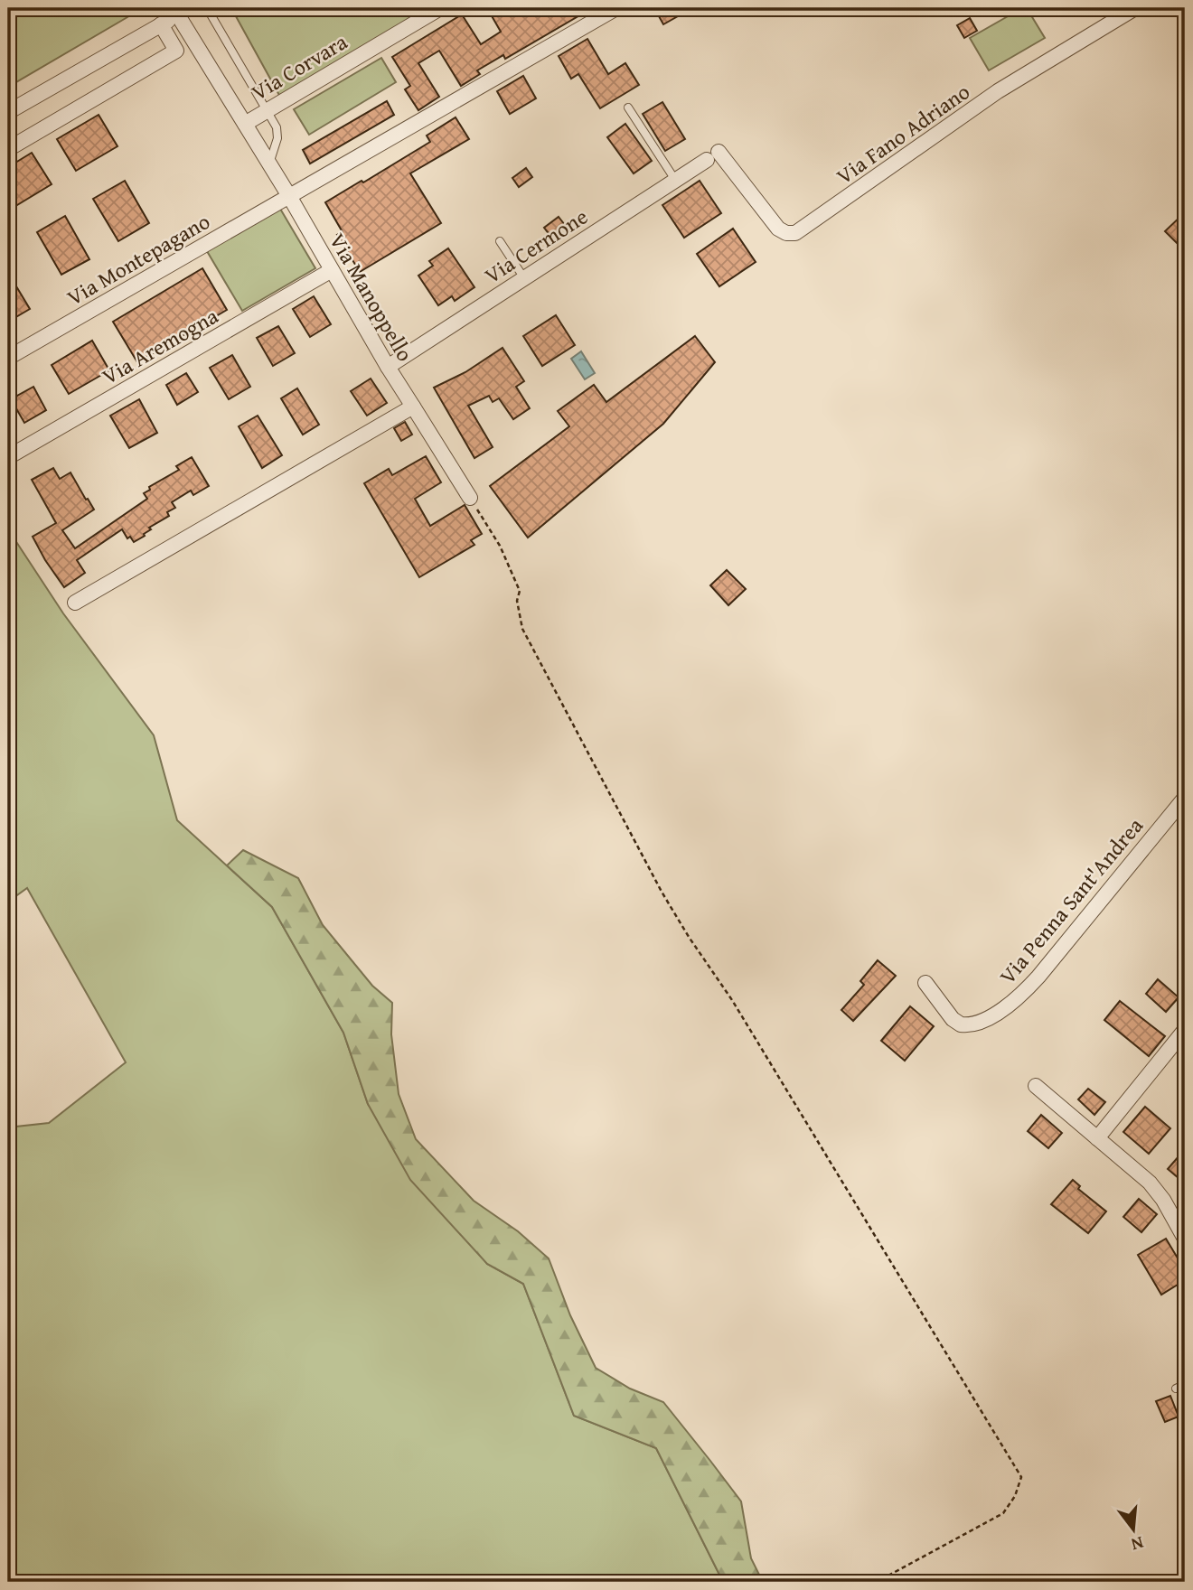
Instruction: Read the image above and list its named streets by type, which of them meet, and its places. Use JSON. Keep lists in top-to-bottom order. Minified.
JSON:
{"streets":{"street":["Via Corvara","Via Fano Adriano","Via Cermone","Via Montepagano","Via Manoppello","Via Aremogna","Via Penna Sant'Andrea"]},"crossings":[["Via Corvara","Via Manoppello"],["Via Fano Adriano","Via Cermone"],["Via Cermone","Via Manoppello"],["Via Montepagano","Via Manoppello"],["Via Manoppello","Via Aremogna"]],"north":"bottom"}
